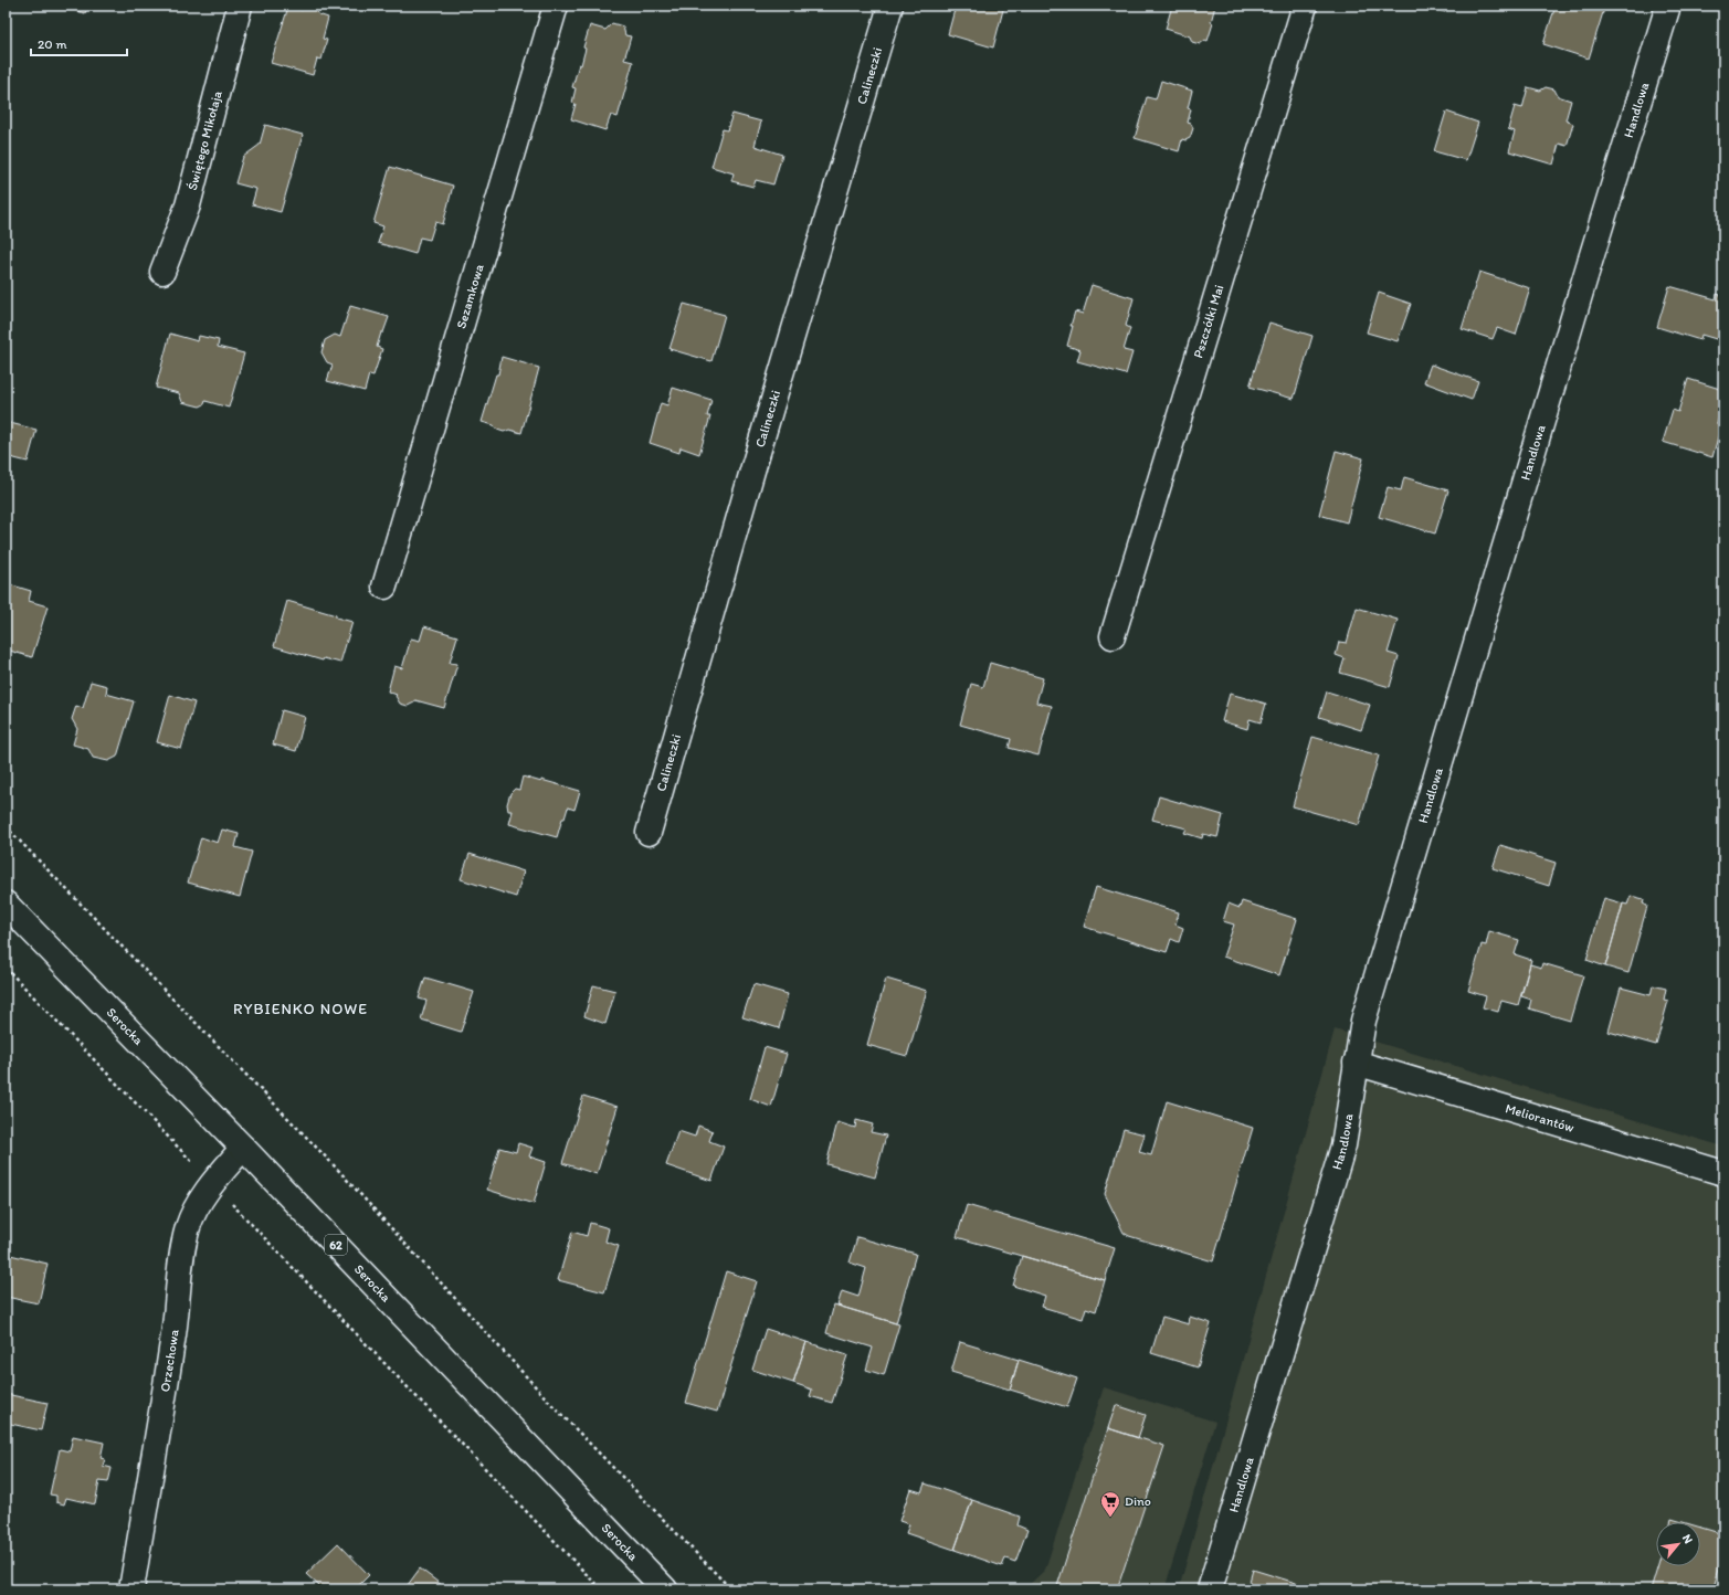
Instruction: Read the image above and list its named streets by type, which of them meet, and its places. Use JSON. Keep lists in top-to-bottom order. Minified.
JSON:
{"streets":{"street":["Calineczki","Handlowa","Świętego Mikołaja","Sezamkowa","Pszczółki Mai","Serocka","Meliorantów","62","Orzechowa"]},"crossings":[["Handlowa","Meliorantów"],["Serocka","Orzechowa"]],"districts":["RYBIENKO NOWE"],"places":{"supermarket":["Dino"]},"scale_bar":"20 m","north":"top right"}
